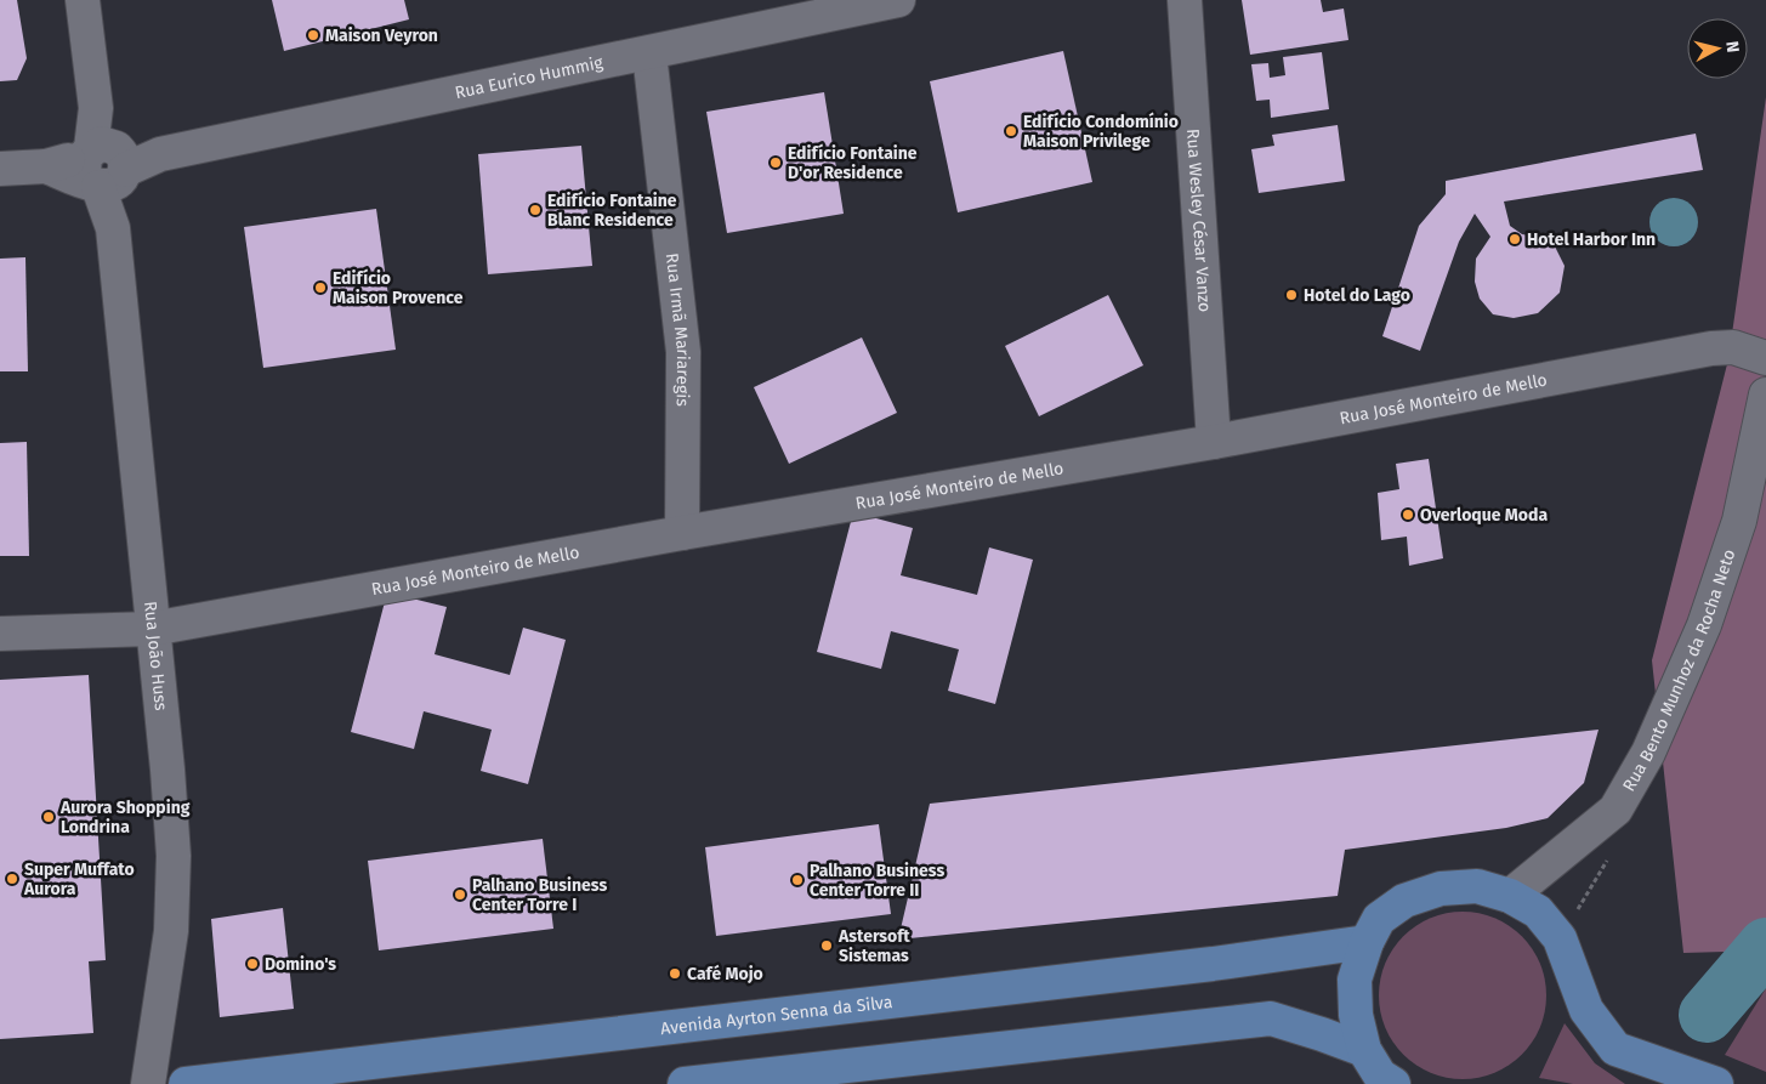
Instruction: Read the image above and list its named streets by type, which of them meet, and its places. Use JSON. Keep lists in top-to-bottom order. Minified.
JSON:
{"streets":{"main road":["Avenida Ayrton Senna da Silva"],"street":["Rua Eurico Hummig","Rua Wesley César Vanzo","Rua Irmã Mariaregis","Rua José Monteiro de Mello","Rua João Huss","Rua Bento Munhoz da Rocha Neto"]},"crossings":[["Rua Eurico Hummig","Rua Irmã Mariaregis"],["Rua Eurico Hummig","Rua João Huss"],["Rua Wesley César Vanzo","Rua José Monteiro de Mello"],["Rua Irmã Mariaregis","Rua José Monteiro de Mello"],["Rua José Monteiro de Mello","Rua João Huss"]],"places":["Maison Veyron","Edifício Condomínio Maison Privilege","Edifício Fontaine D'or Residence","Edifício Fontaine Blanc Residence","Hotel Harbor Inn","Edifício Maison Provence","Hotel do Lago","Overloque Moda","Aurora Shopping Londrina","Super Muffato Aurora","Palhano Business Center Torre II","Palhano Business Center Torre I","Astersoft Sistemas","Domino's","Café Mojo"],"north":"right"}
